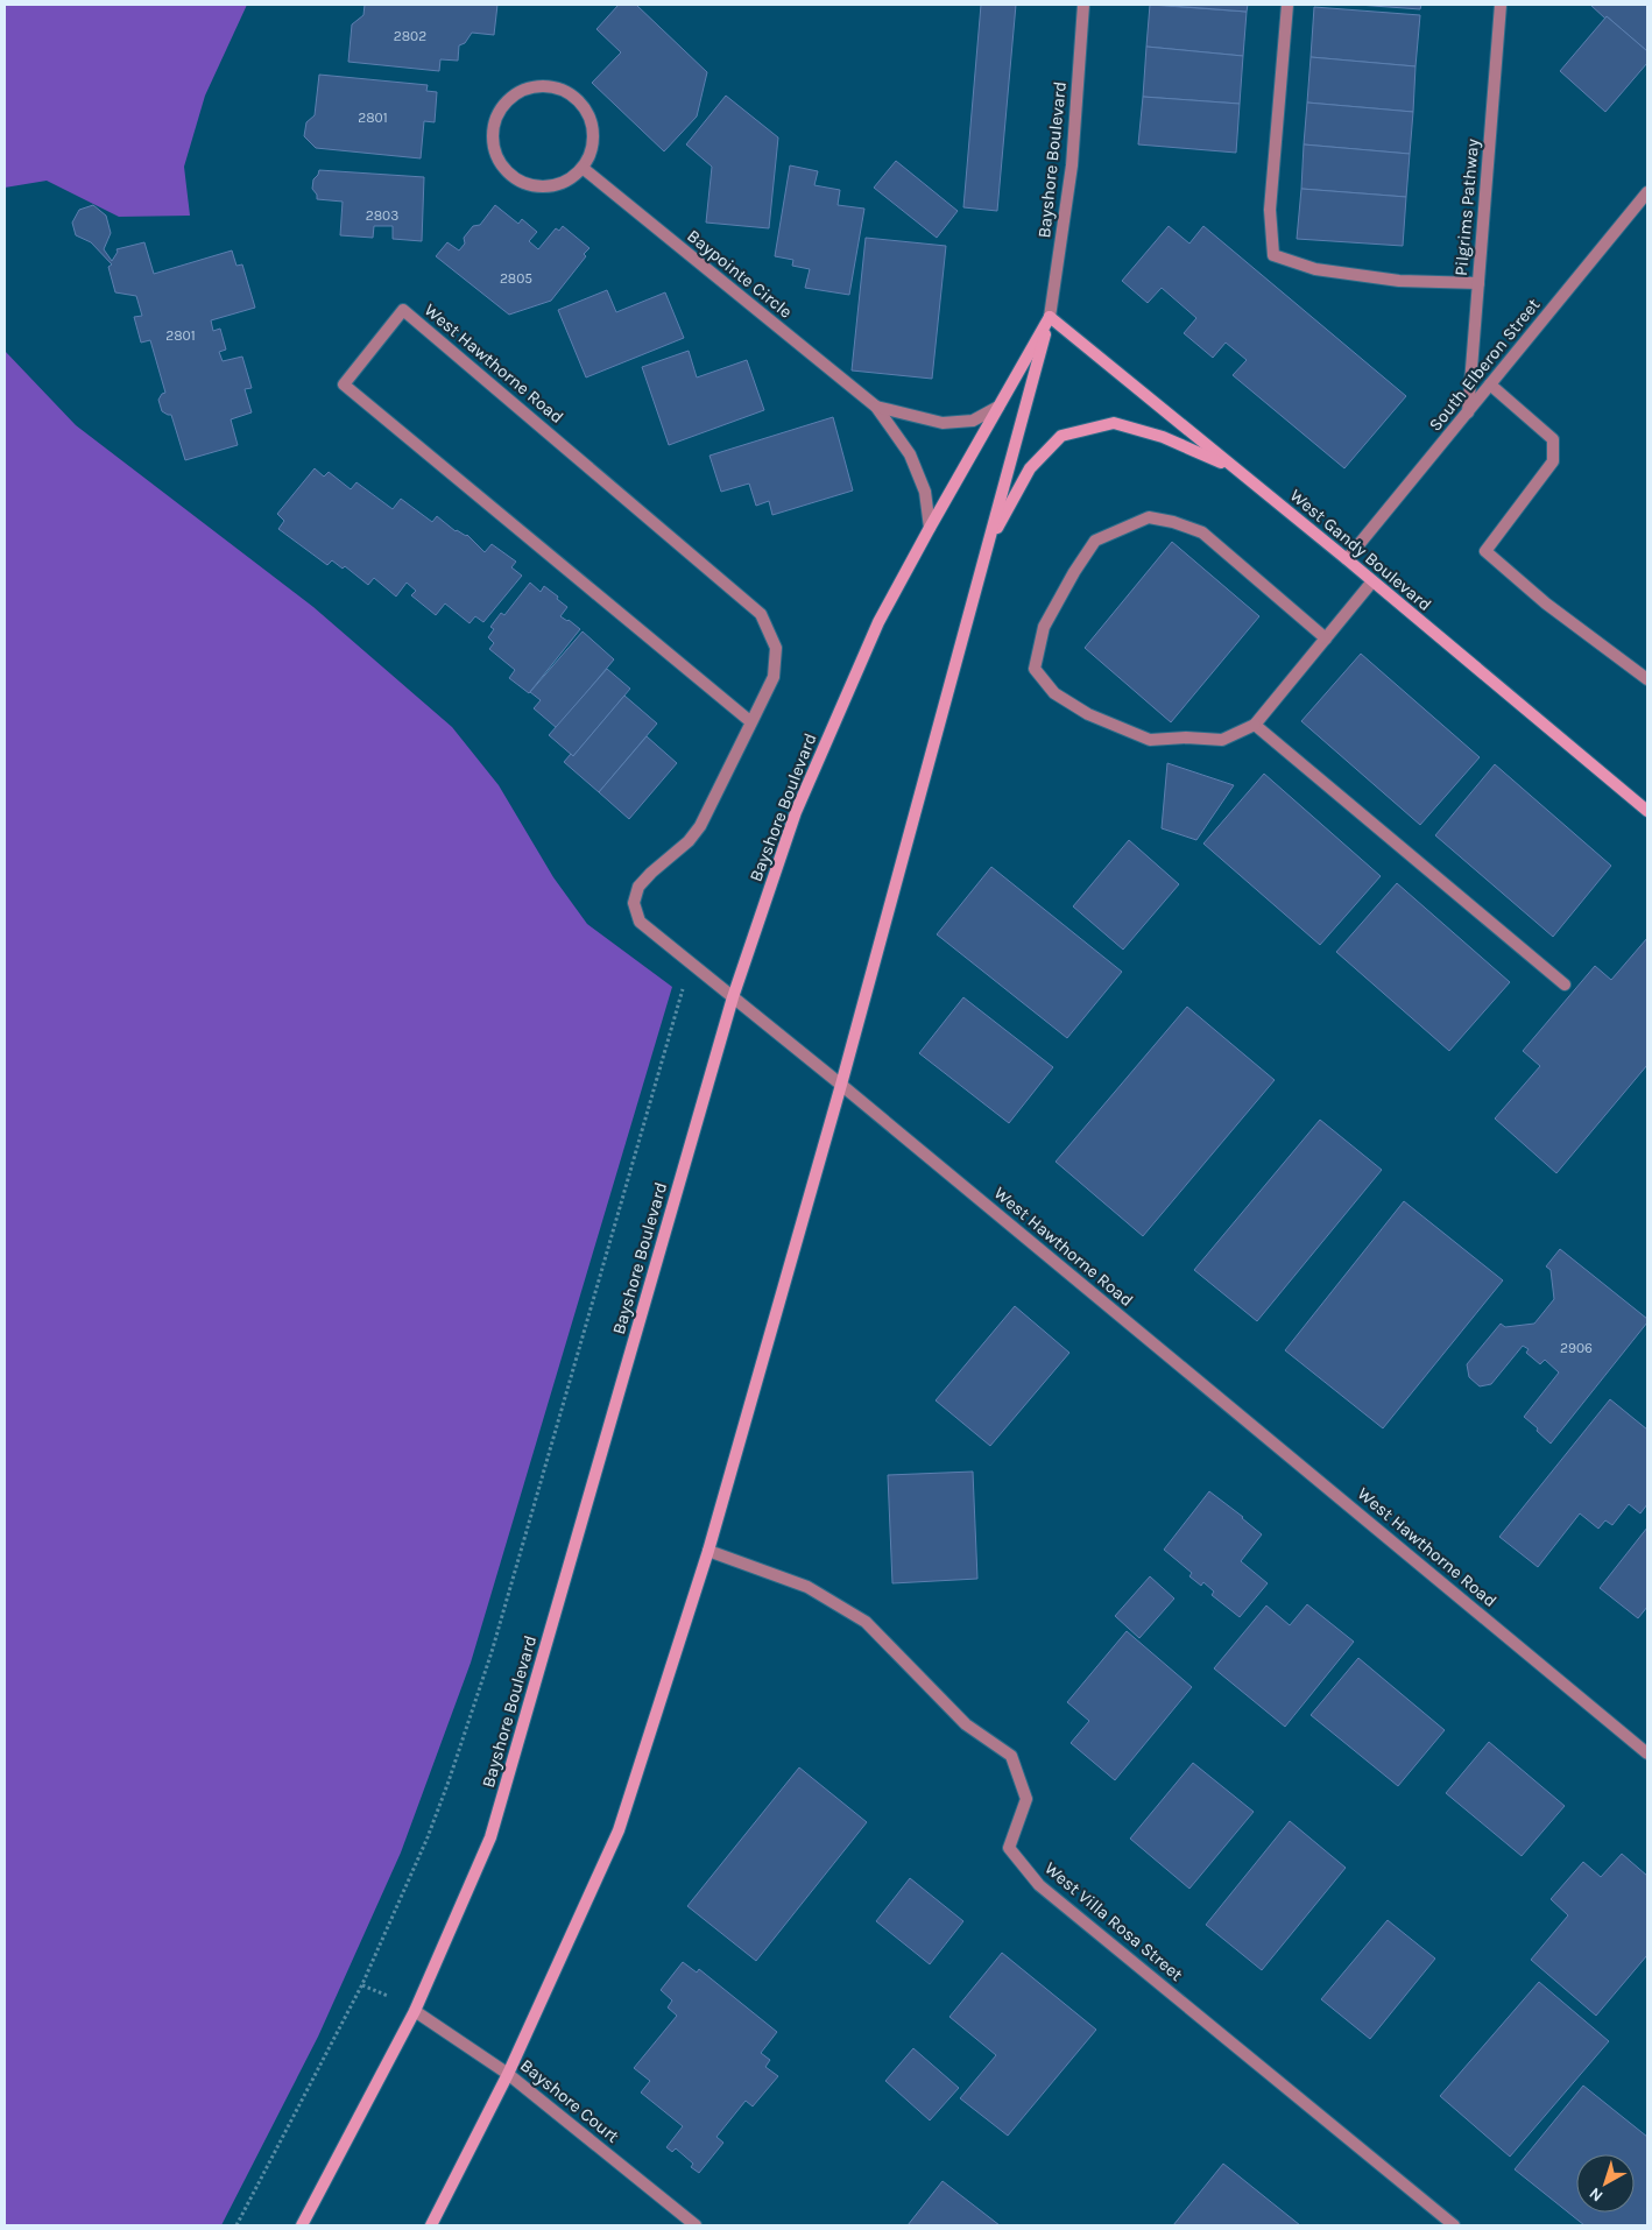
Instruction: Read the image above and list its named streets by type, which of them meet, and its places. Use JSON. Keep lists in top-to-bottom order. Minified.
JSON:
{"streets":{"main road":["Bayshore Boulevard","West Gandy Boulevard"],"street":["Pilgrims Pathway","Baypointe Circle","West Hawthorne Road","South Elberon Street","West Villa Rosa Street","Bayshore Court"]},"crossings":[["Bayshore Boulevard","Baypointe Circle"],["Bayshore Boulevard","West Hawthorne Road"],["Bayshore Boulevard","West Gandy Boulevard"],["Bayshore Boulevard","West Villa Rosa Street"],["Bayshore Boulevard","Bayshore Court"],["Pilgrims Pathway","South Elberon Street"],["South Elberon Street","West Gandy Boulevard"]],"house_numbers":["2802","2801","2803","2805","2801","2906"],"north":"bottom left"}
